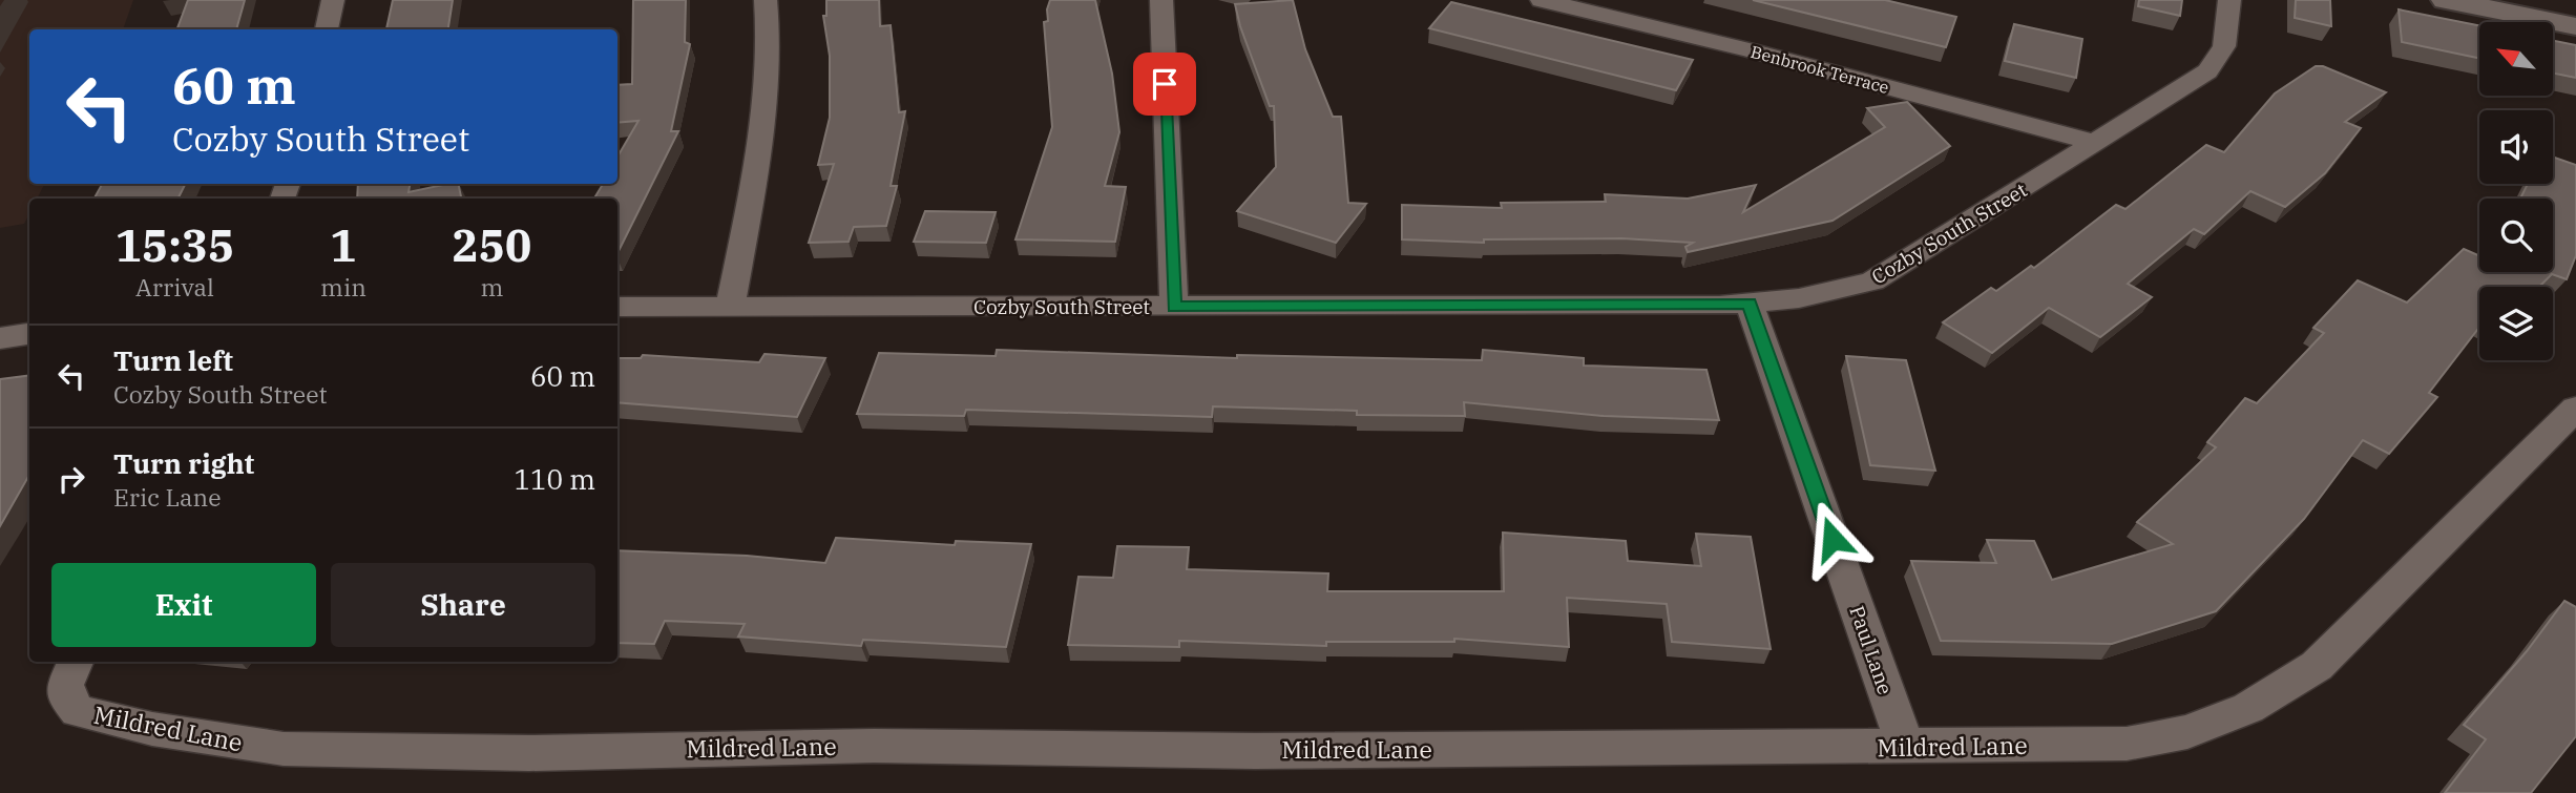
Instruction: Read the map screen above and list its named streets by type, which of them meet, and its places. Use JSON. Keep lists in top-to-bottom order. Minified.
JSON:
{"streets":{"street":["Benbrook Terrace","Cozby South Street","Paul Lane","Mildred Lane"]},"crossings":[["Benbrook Terrace","Cozby South Street"],["Cozby South Street","Paul Lane"],["Paul Lane","Mildred Lane"]],"north":"top left","page":{"turn":["60 m","Cozby South Street"],"eta":["15:35","Arrival","1","min","250","m"],"list":[{"name":"Turn left","note":"Cozby South Street","value":"60 m"},{"name":"Turn right","note":"Eric Lane","value":"110 m"}],"buttons":["Exit","Share"]}}
